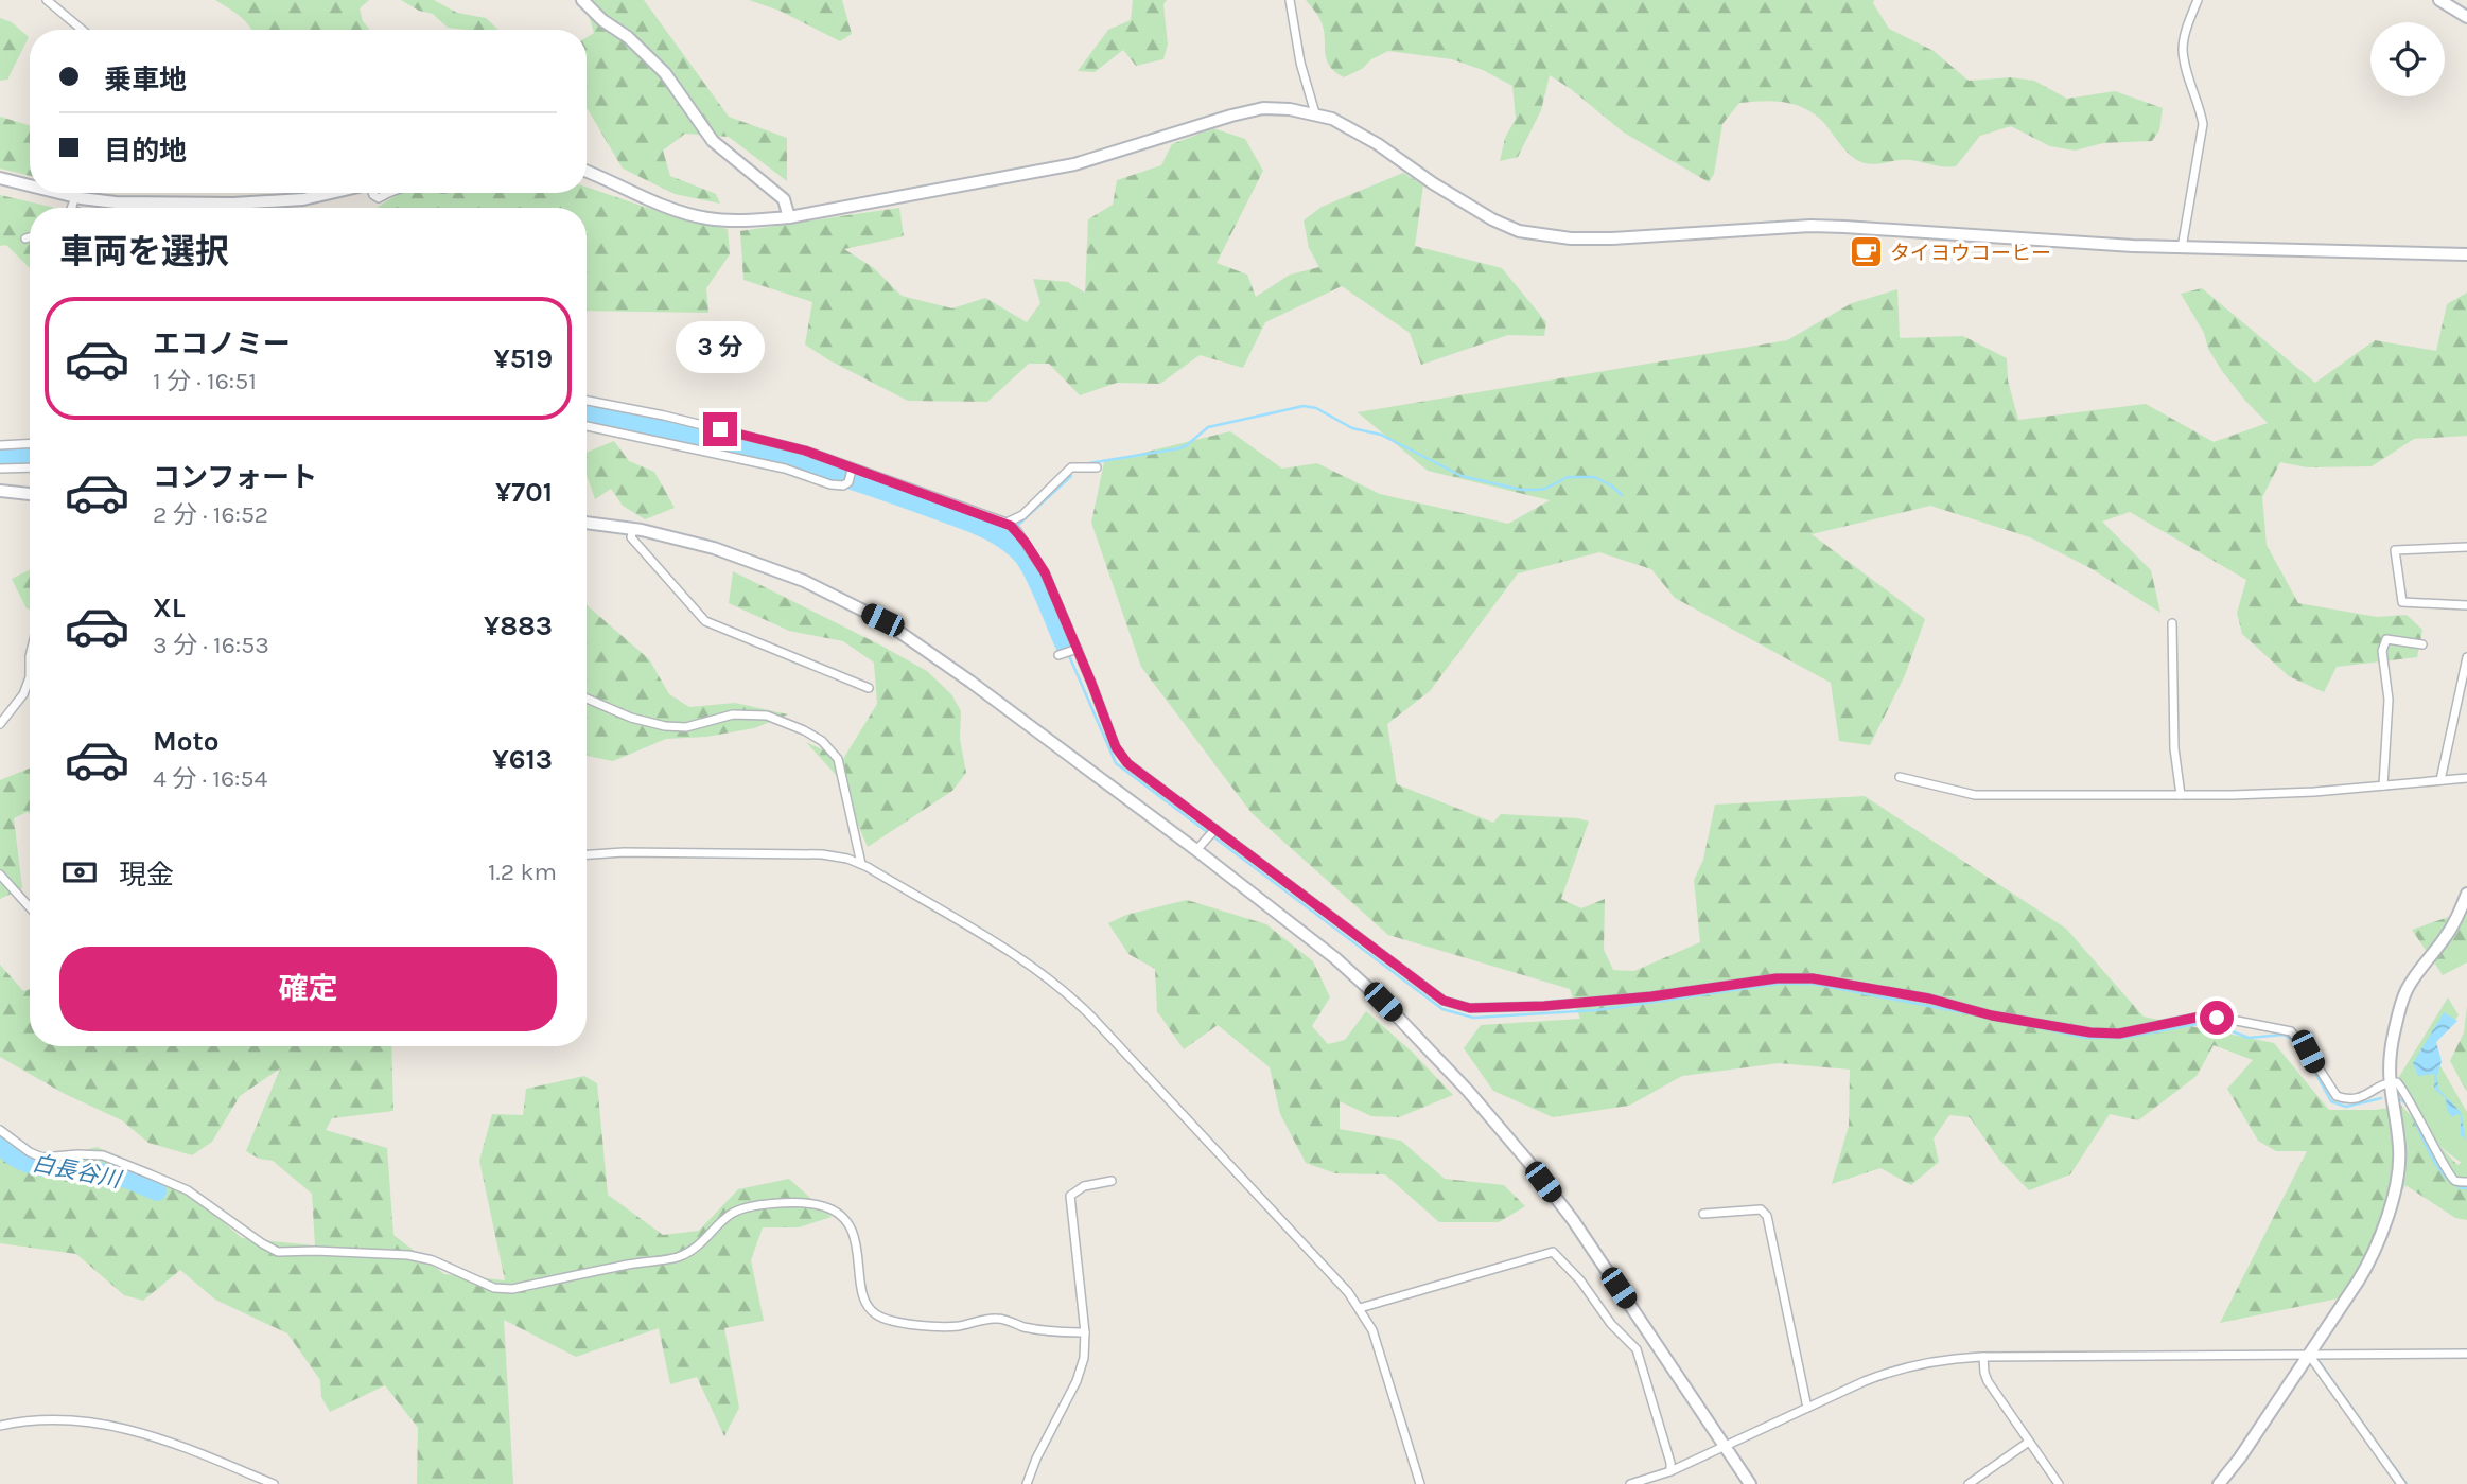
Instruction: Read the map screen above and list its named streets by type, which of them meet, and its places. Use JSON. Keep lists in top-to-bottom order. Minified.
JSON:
{"water":["白長谷川"],"places":{"cafe":["タイヨウコーヒー"]},"page":{"banner":["乗車地","目的地"],"heading":"車両を選択","list":[{"name":"エコノミー","note":"1 分 · 16:51","value":"¥519"},{"name":"コンフォート","note":"2 分 · 16:52","value":"¥701"},{"name":"XL","note":"3 分 · 16:53","value":"¥883"},{"name":"Moto","note":"4 分 · 16:54","value":"¥613"}],"bubble":"3 分","pay":["現金","1.2 km"],"buttons":"確定"}}
